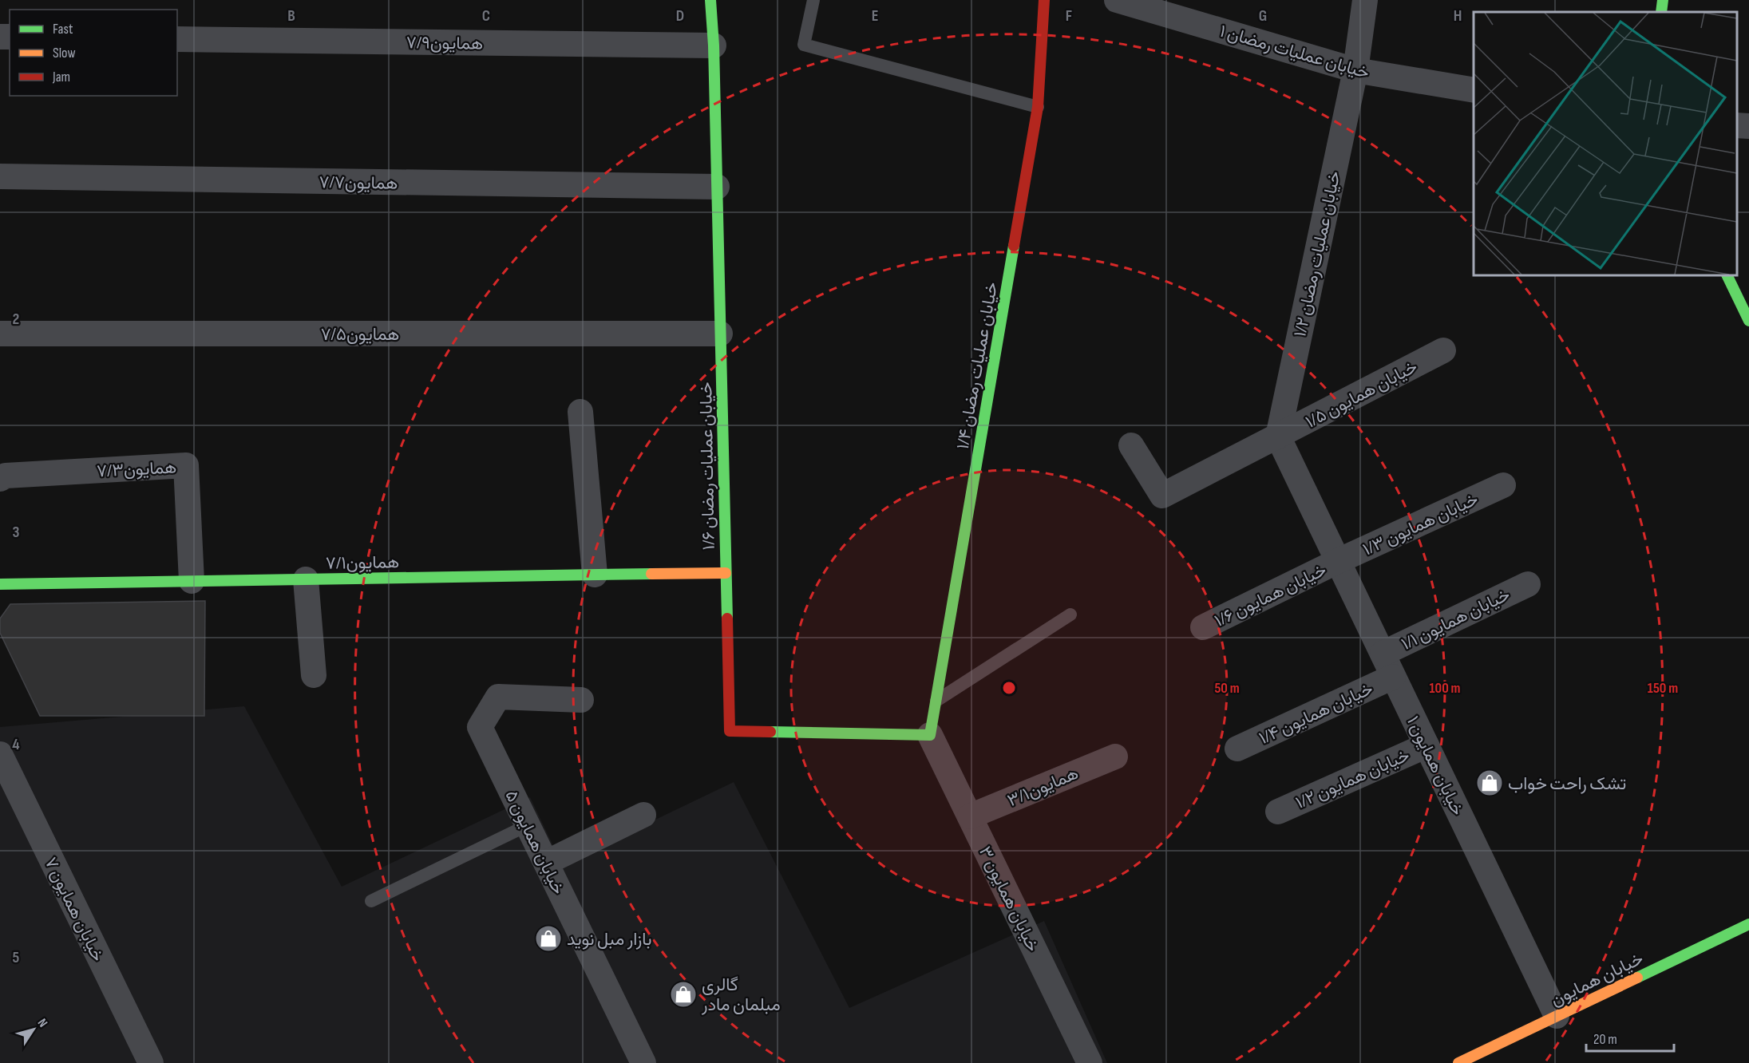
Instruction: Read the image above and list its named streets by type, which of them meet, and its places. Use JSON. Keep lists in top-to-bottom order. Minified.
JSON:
{"streets":{"street":["همایون۷/۹","خیابان عملیات رمضان ۱","همایون۷/۷","خیابان عملیات رمضان ۱/۲","همایون۷/۵","خیابان عملیات رمضان ۱/۴","خیابان همایون ۱/۵","خیابان عملیات رمضان ۱/۶","همایون۷/۳","خیابان همایون ۱/۳","همایون۷/۱","خیابان همایون ۱/۶","خیابان همایون ۱/۱","خیابان همایون ۱/۴","خیابان همایون ۱","خیابان همایون ۱/۲","همایون۳/۱","خیابان همایون ۵","خیابان همایون ۳","خیابان همایون ۷","خیابان همایون"]},"crossings":[["همایون۷/۹","خیابان عملیات رمضان ۱/۶"],["خیابان عملیات رمضان ۱","خیابان عملیات رمضان ۱/۲"],["همایون۷/۷","خیابان عملیات رمضان ۱/۶"],["خیابان عملیات رمضان ۱/۲","خیابان همایون ۱/۵"],["خیابان عملیات رمضان ۱/۲","خیابان همایون ۱"],["همایون۷/۵","خیابان عملیات رمضان ۱/۶"],["خیابان عملیات رمضان ۱/۴","خیابان عملیات رمضان ۱/۶"],["خیابان عملیات رمضان ۱/۴","خیابان همایون ۳"],["خیابان همایون ۱/۵","خیابان همایون ۱"],["خیابان عملیات رمضان ۱/۶","همایون۷/۱"],["خیابان عملیات رمضان ۱/۶","خیابان همایون ۳"],["همایون۷/۳","همایون۷/۱"],["خیابان همایون ۱/۳","خیابان همایون ۱/۶"],["خیابان همایون ۱/۳","خیابان همایون ۱"],["خیابان همایون ۱/۶","خیابان همایون ۱"],["خیابان همایون ۱/۱","خیابان همایون ۱"],["خیابان همایون ۱/۴","خیابان همایون ۱"],["خیابان همایون ۱","خیابان همایون ۱/۲"],["خیابان همایون ۱","خیابان همایون"],["همایون۳/۱","خیابان همایون ۳"]],"places":{"shop":["تشک راحت خواب","بازار مبل نوید","گالری مبلمان مادر"]},"legend":["Fast","Slow","Jam"],"scale_bar":"20 m","north":"top right","grid":{"columns":["B","C","D","E","F","G","H"],"rows":["2","3","4","5"]},"rings":["50 m","100 m","150 m"]}
